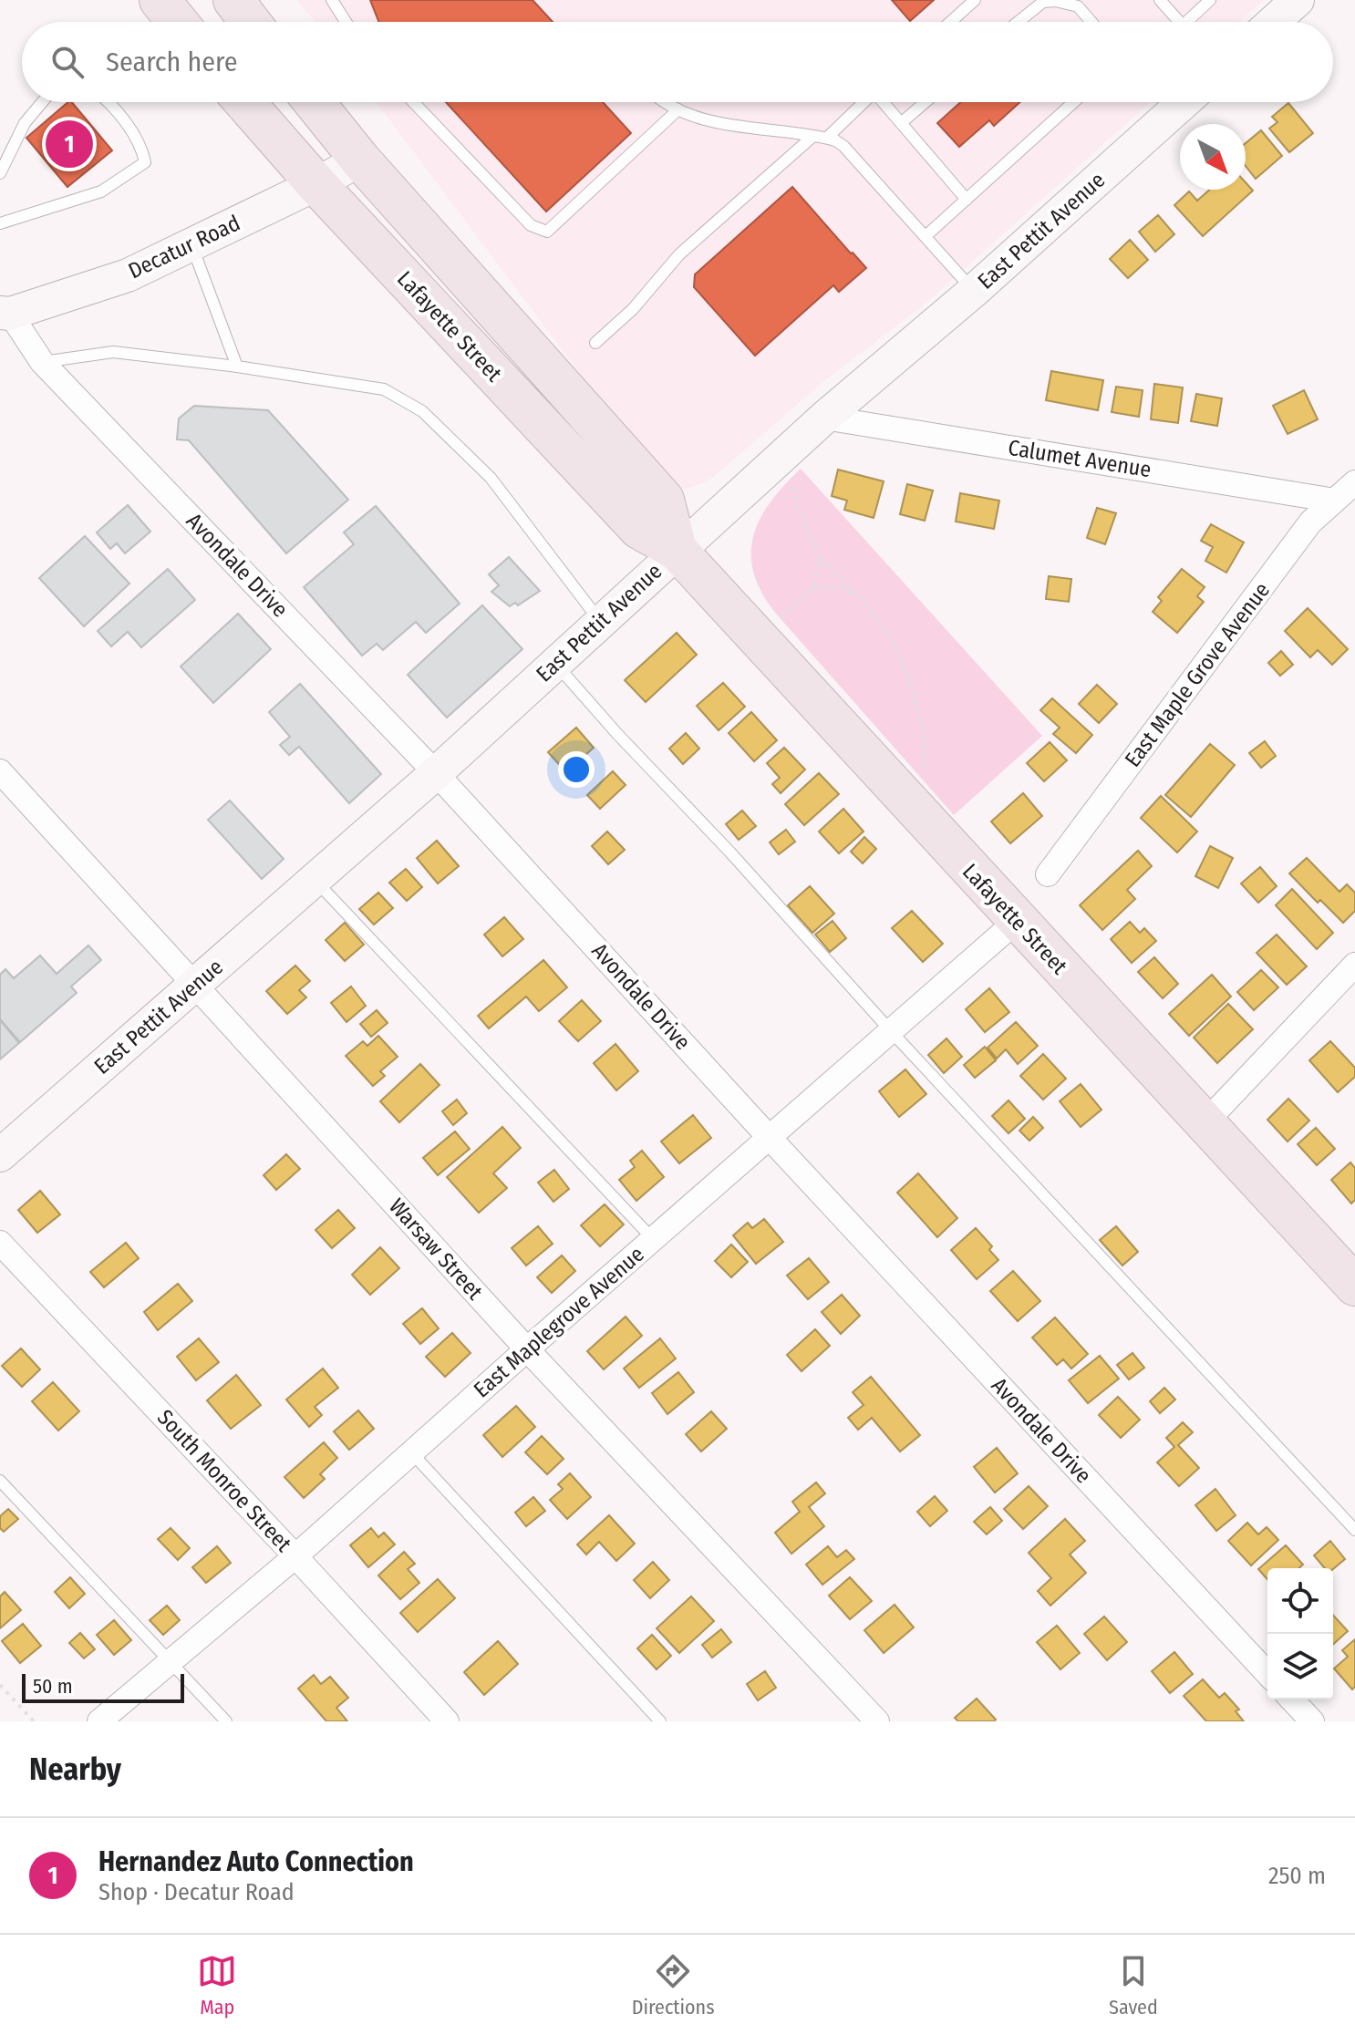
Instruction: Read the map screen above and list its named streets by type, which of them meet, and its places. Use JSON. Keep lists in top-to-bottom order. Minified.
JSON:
{"streets":{"highway":["Lafayette Street"],"street":["East Pettit Avenue","Decatur Road","Calumet Avenue","Avondale Drive","East Maple Grove Avenue","Warsaw Street","East Maplegrove Avenue","South Monroe Street"]},"crossings":[["East Pettit Avenue","Lafayette Street"],["East Pettit Avenue","Calumet Avenue"],["East Pettit Avenue","Avondale Drive"],["East Pettit Avenue","Warsaw Street"],["Decatur Road","Lafayette Street"],["Decatur Road","Avondale Drive"],["Lafayette Street","East Maplegrove Avenue"],["Calumet Avenue","East Maple Grove Avenue"],["Avondale Drive","East Maplegrove Avenue"],["Warsaw Street","East Maplegrove Avenue"],["East Maplegrove Avenue","South Monroe Street"]],"scale_bar":"50 m","north":"bottom right","page":{"search":"Search here","pins":"1","scale":"50 m","heading":"Nearby","list":[{"mark":"1","name":"Hernandez Auto Connection","note":"Shop · Decatur Road","value":"250 m"}],"nav":["Map","Directions","Saved"]}}
